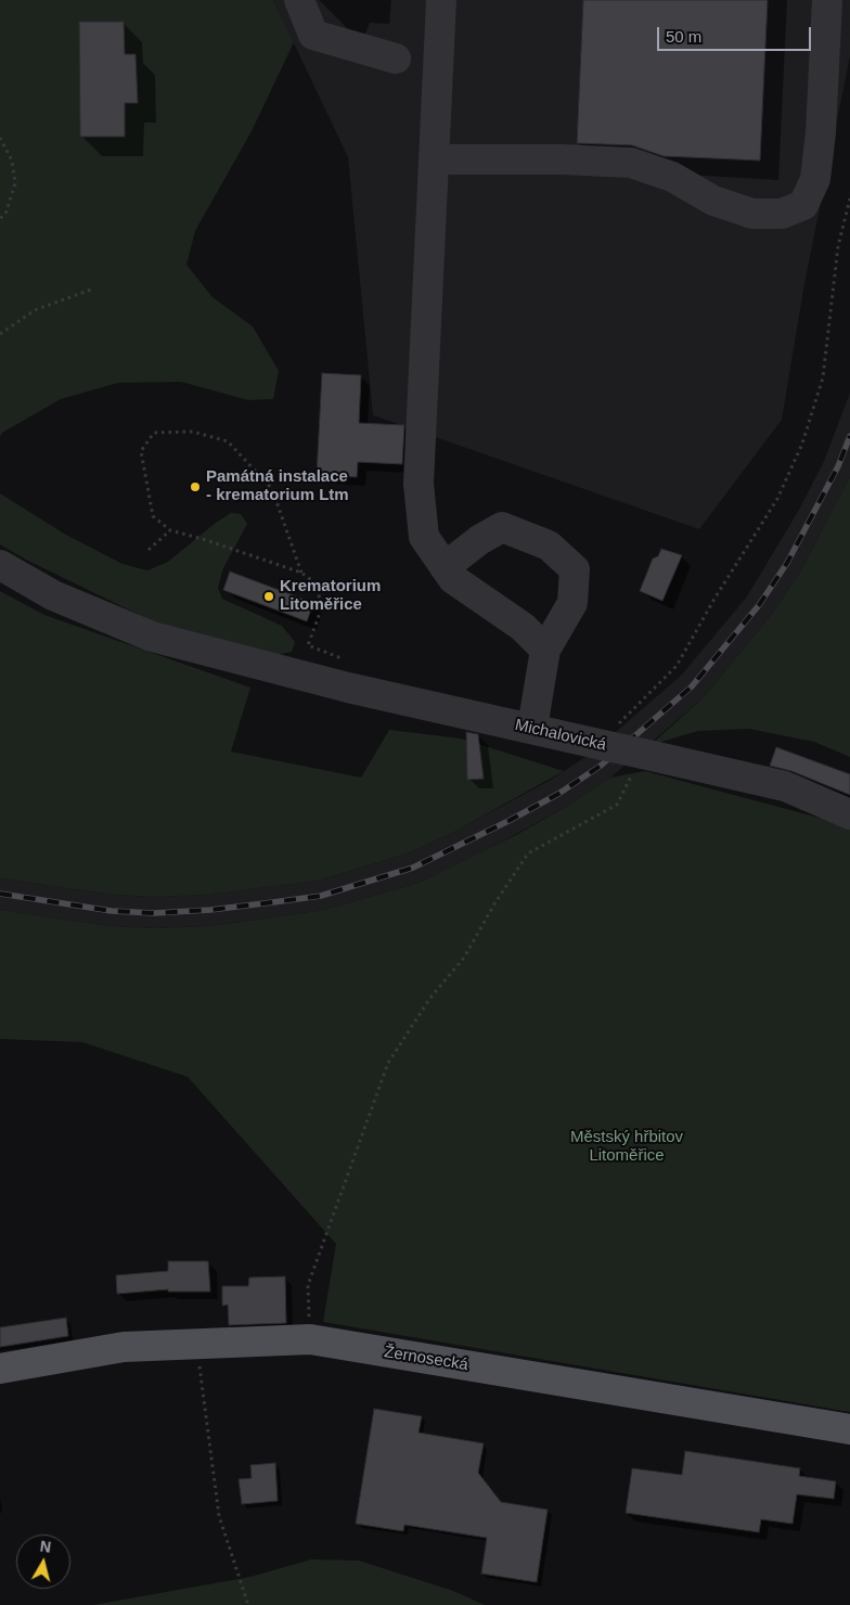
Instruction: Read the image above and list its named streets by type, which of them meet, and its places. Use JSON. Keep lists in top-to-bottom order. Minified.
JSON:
{"streets":{"main road":["Žernosecká"],"street":["Michalovická"]},"parks":["Městský hřbitov Litoměřice"],"places":["Památná instalace - krematorium Ltm","Krematorium Litoměřice"],"scale_bar":"50 m","north":"top"}
